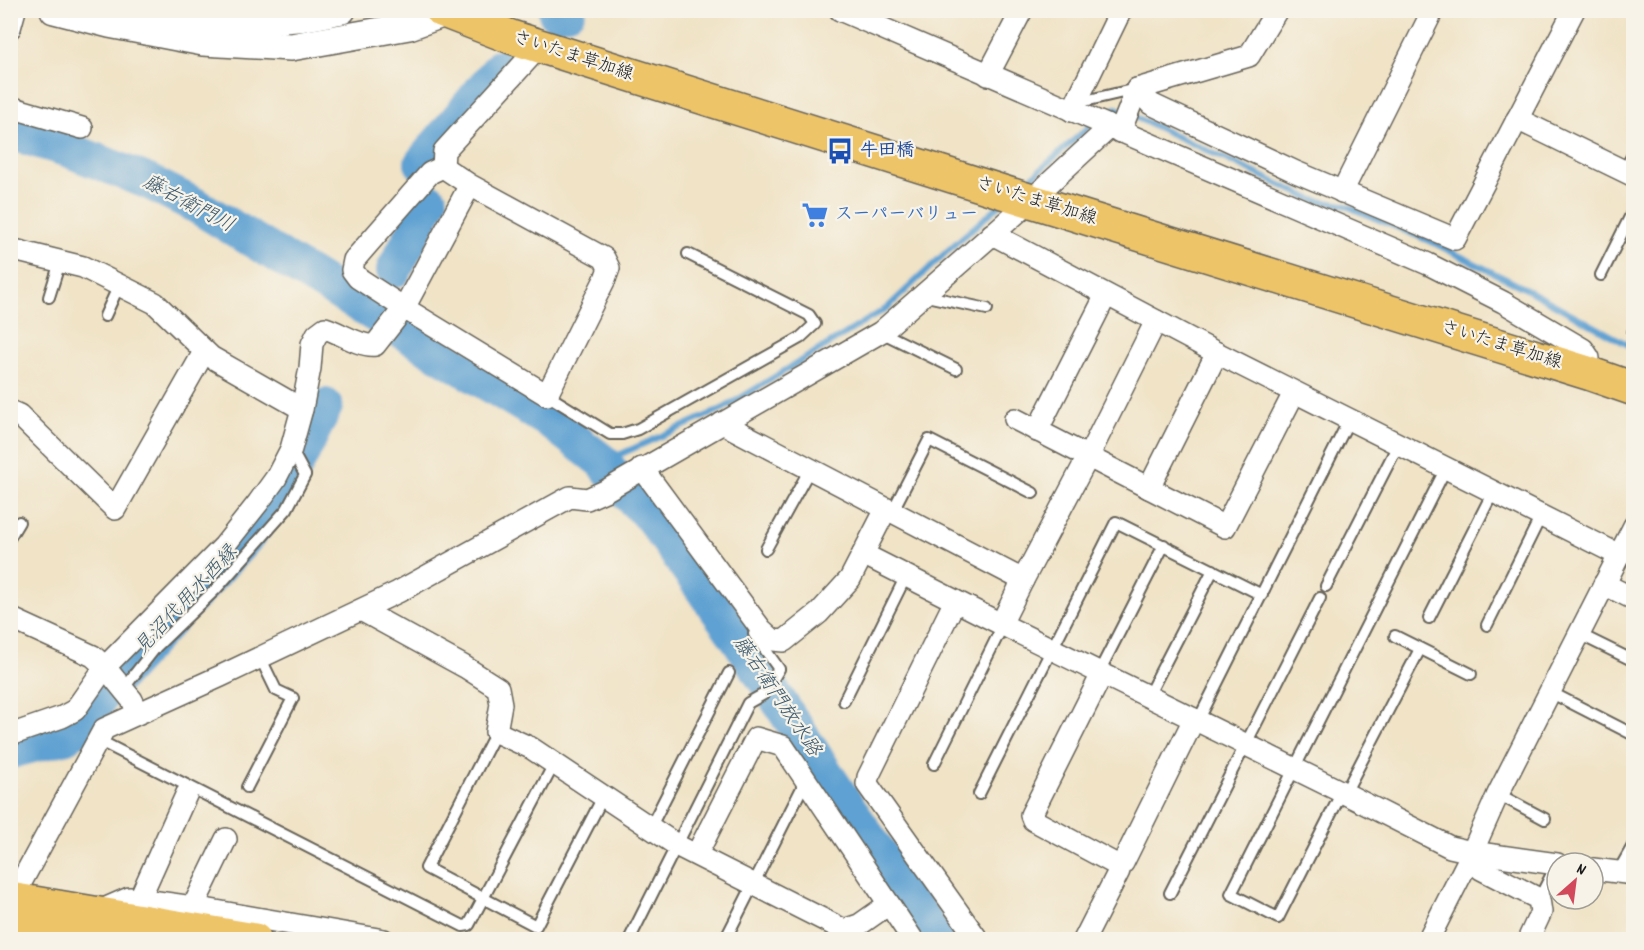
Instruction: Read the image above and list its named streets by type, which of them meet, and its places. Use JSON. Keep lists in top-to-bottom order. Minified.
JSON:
{"streets":{"main road":["さいたま草加線"]},"water":["藤右衛門川","見沼代用水西縁","藤右衛門放水路"],"places":{"bus stop":["牛田橋"],"supermarket":["スーパーバリュー"]},"north":"top right"}
